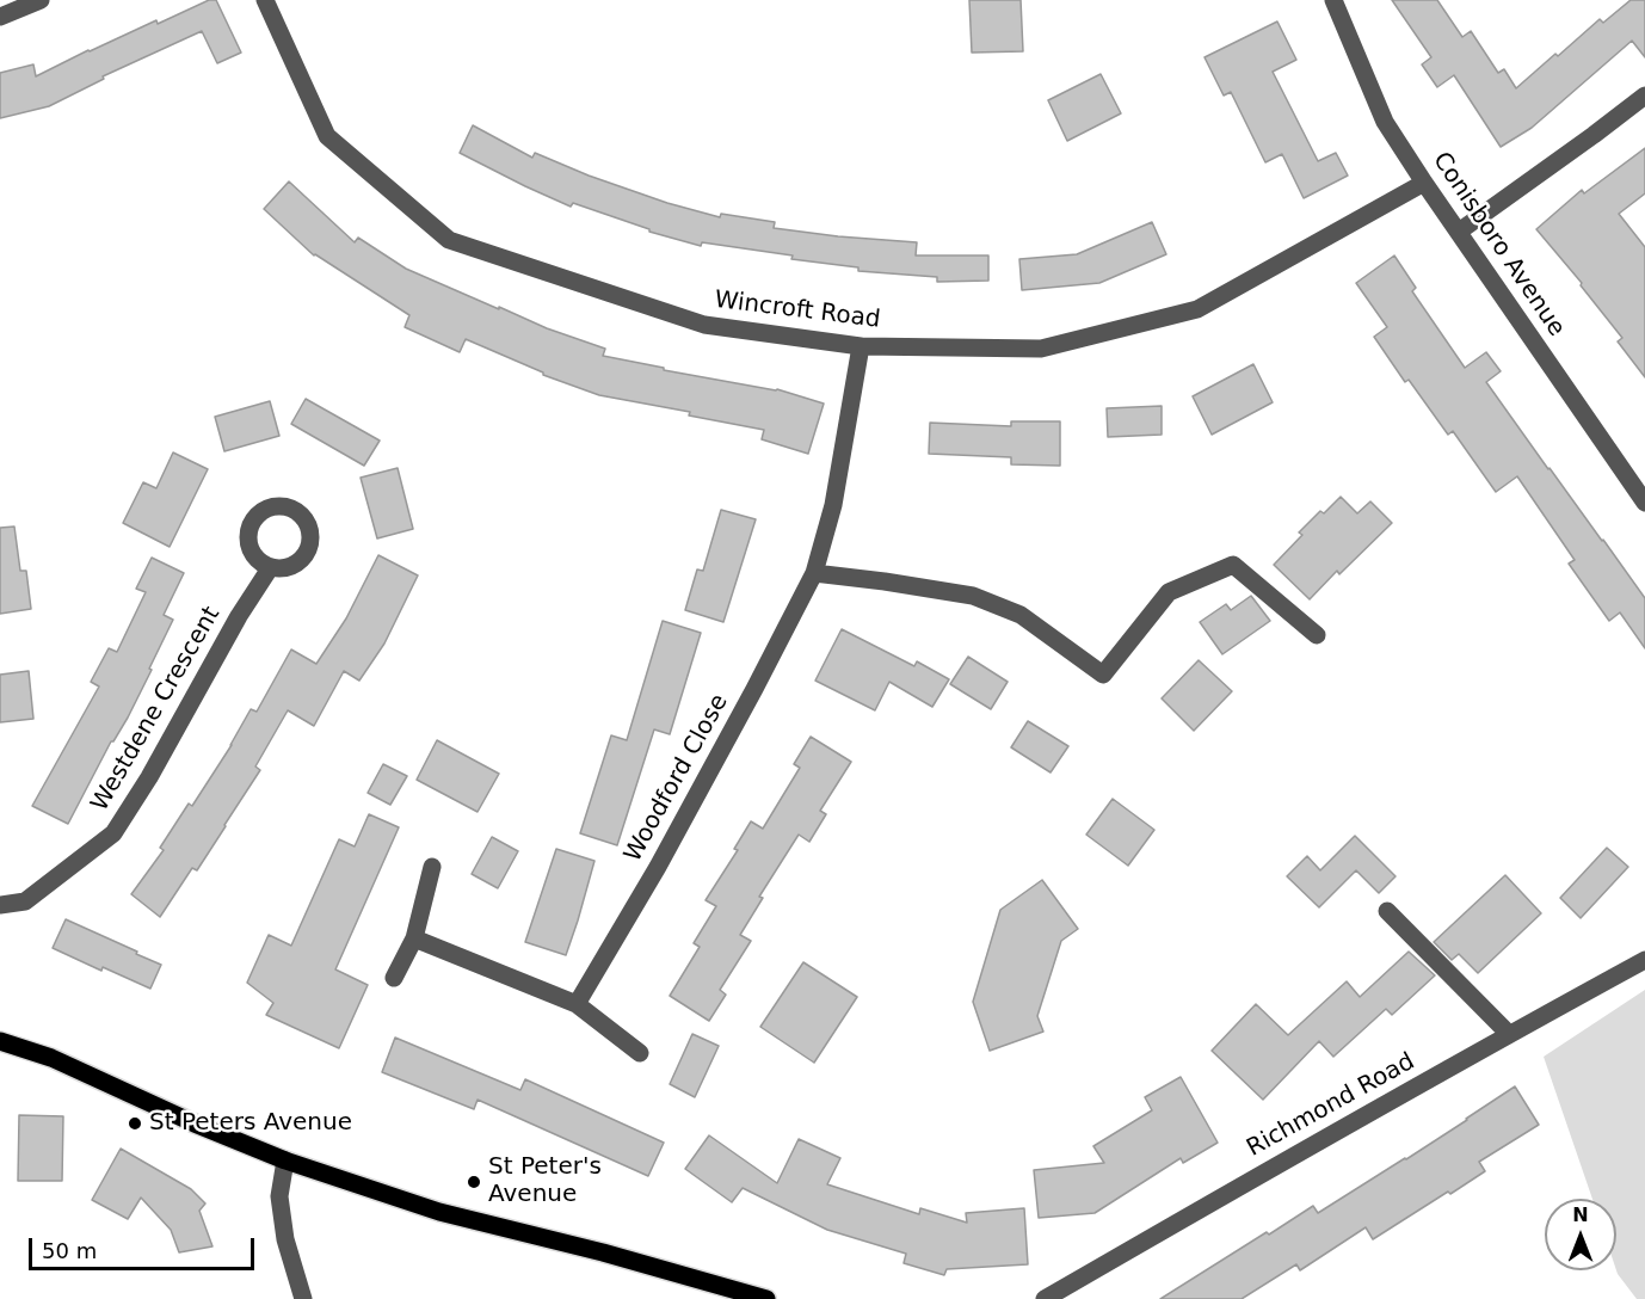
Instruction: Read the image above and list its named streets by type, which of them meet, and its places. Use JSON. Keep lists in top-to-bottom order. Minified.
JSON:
{"streets":{"street":["Conisboro Avenue","Wincroft Road","Westdene Crescent","Woodford Close","Richmond Road"]},"crossings":[["Conisboro Avenue","Wincroft Road"],["Wincroft Road","Woodford Close"]],"places":["St Peters Avenue","St Peter's Avenue"],"scale_bar":"50 m","north":"top"}
